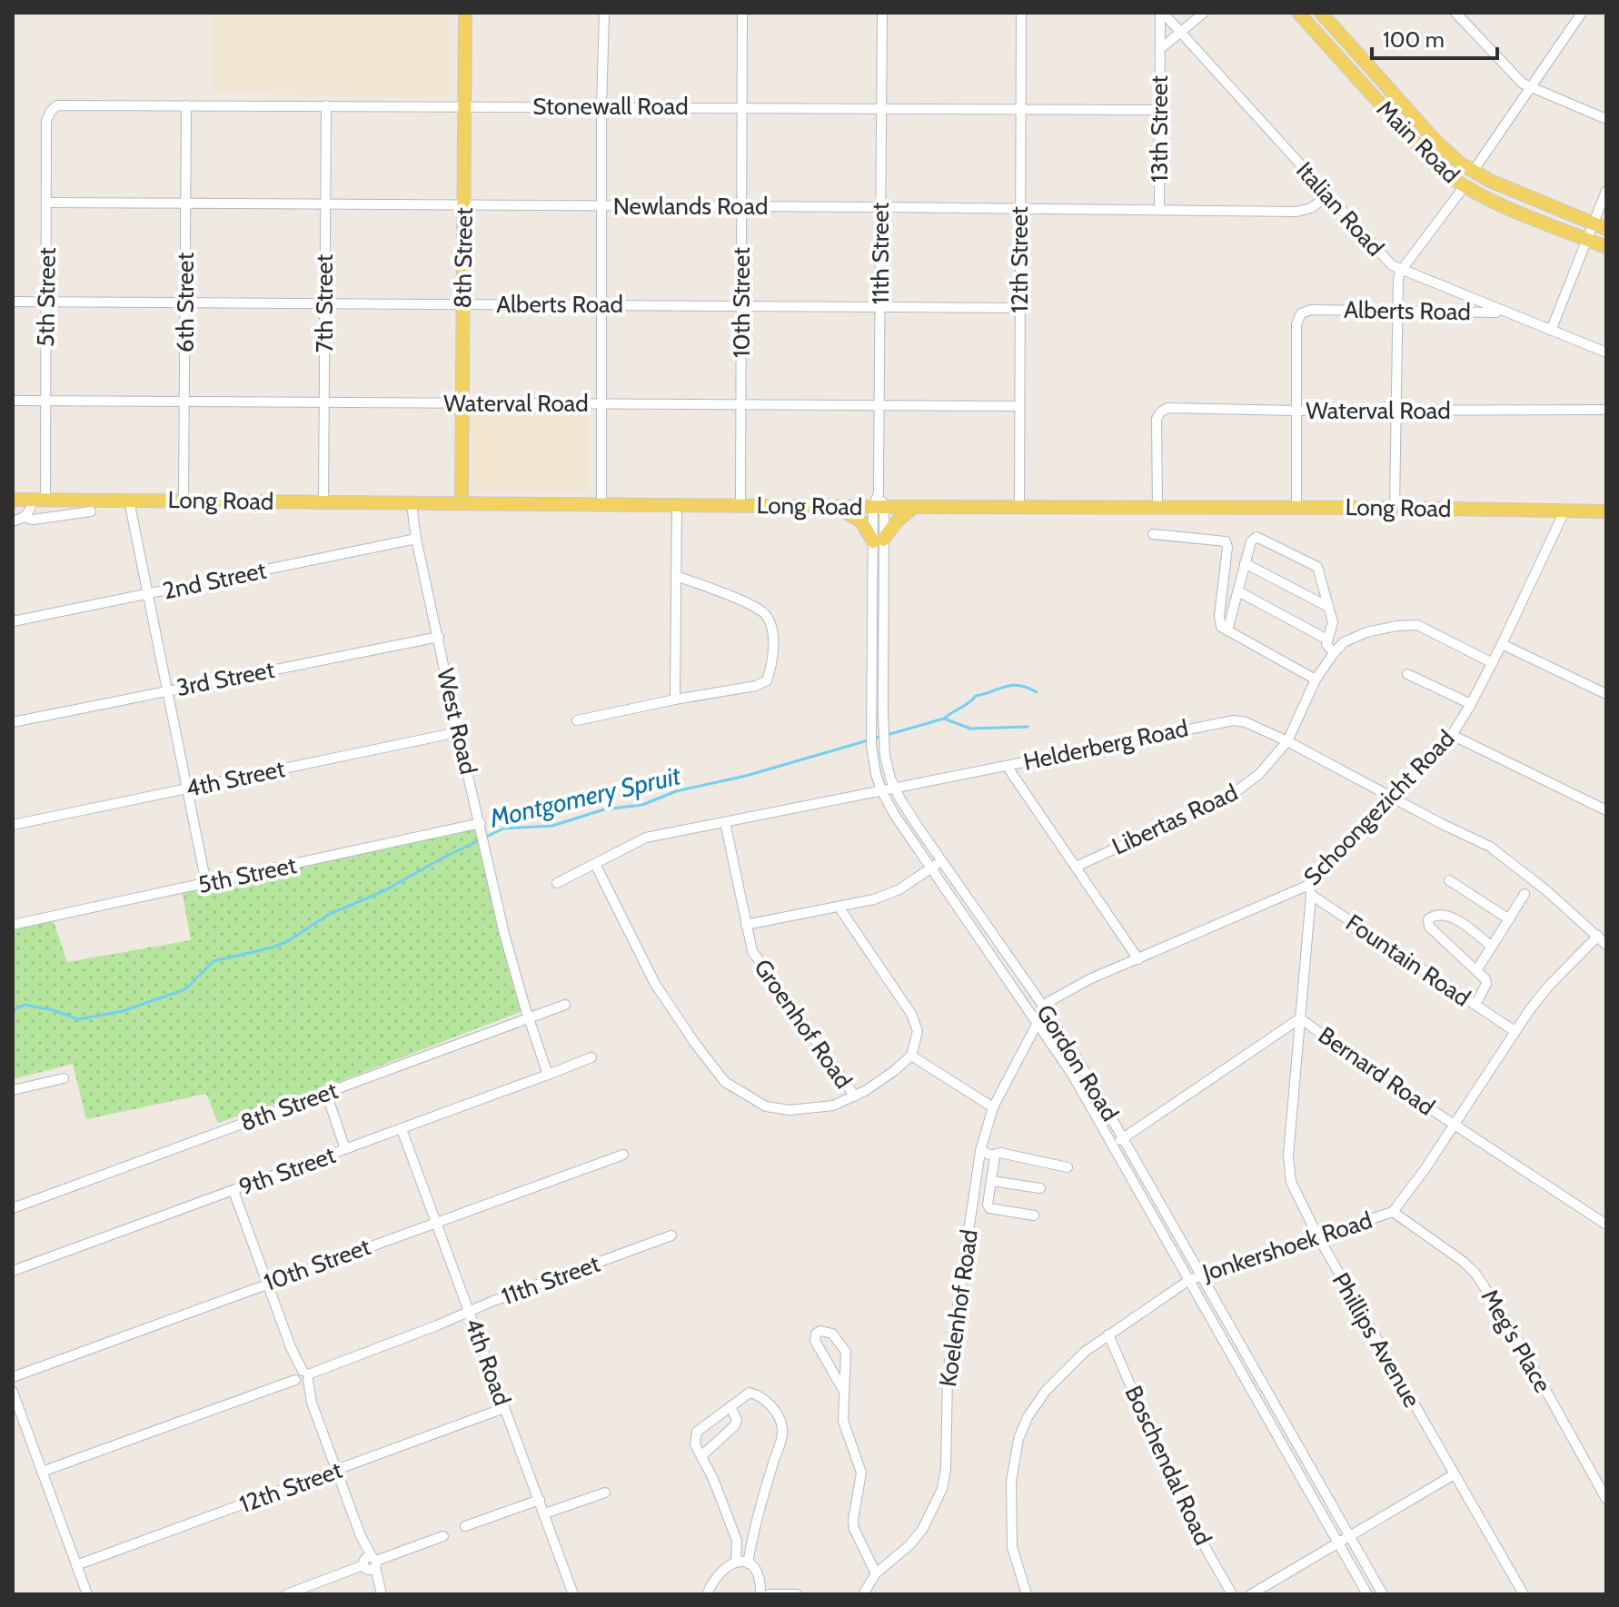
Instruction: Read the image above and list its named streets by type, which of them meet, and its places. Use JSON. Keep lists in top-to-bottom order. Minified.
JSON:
{"streets":{"main road":["Main Road","8th Street","Long Road"],"street":["Stonewall Road","13th Street","Newlands Road","Italian Road","11th Street","12th Street","5th Street","6th Street","10th Street","7th Street","Alberts Road","Waterval Road","2nd Street","3rd Street","West Road","Helderberg Road","4th Street","Schoongezicht Road","Libertas Road","Fountain Road","Groenhof Road","Gordon Road","Bernard Road","9th Street","Jonkershoek Road","Koelenhof Road","Phillips Avenue","Meg's Place","4th Road","Boschendal Road"]},"crossings":[["Stonewall Road","13th Street"],["Stonewall Road","11th Street"],["Stonewall Road","8th Street"],["Stonewall Road","12th Street"],["Stonewall Road","5th Street"],["Stonewall Road","6th Street"],["Stonewall Road","10th Street"],["Stonewall Road","7th Street"],["13th Street","Newlands Road"],["13th Street","Italian Road"],["Newlands Road","Italian Road"],["Newlands Road","11th Street"],["Newlands Road","8th Street"],["Newlands Road","12th Street"],["Newlands Road","5th Street"],["Newlands Road","6th Street"],["Newlands Road","10th Street"],["Newlands Road","7th Street"],["Italian Road","Alberts Road"],["11th Street","Alberts Road"],["11th Street","Waterval Road"],["11th Street","Long Road"],["11th Street","Gordon Road"],["11th Street","4th Road"],["8th Street","Alberts Road"],["8th Street","Waterval Road"],["8th Street","Long Road"],["8th Street","West Road"],["12th Street","Alberts Road"],["12th Street","Waterval Road"],["12th Street","Long Road"],["12th Street","4th Road"],["5th Street","Alberts Road"],["5th Street","Waterval Road"],["5th Street","Long Road"],["5th Street","West Road"],["6th Street","Alberts Road"],["6th Street","Waterval Road"],["6th Street","Long Road"],["10th Street","Alberts Road"],["10th Street","Waterval Road"],["10th Street","Long Road"],["10th Street","4th Road"],["7th Street","Alberts Road"],["7th Street","Waterval Road"],["7th Street","Long Road"],["Alberts Road","Waterval Road"],["Waterval Road","Long Road"],["Long Road","West Road"],["Long Road","Schoongezicht Road"],["Long Road","Gordon Road"],["2nd Street","West Road"],["3rd Street","West Road"],["West Road","4th Street"],["West Road","9th Street"],["Helderberg Road","Schoongezicht Road"],["Helderberg Road","Libertas Road"],["Helderberg Road","Groenhof Road"],["Helderberg Road","Gordon Road"],["Helderberg Road","Jonkershoek Road"],["Schoongezicht Road","Libertas Road"],["Schoongezicht Road","Fountain Road"],["Schoongezicht Road","Gordon Road"],["Schoongezicht Road","Koelenhof Road"],["Schoongezicht Road","Phillips Avenue"],["Fountain Road","Jonkershoek Road"],["Fountain Road","Phillips Avenue"],["Gordon Road","Bernard Road"],["Gordon Road","Jonkershoek Road"],["Gordon Road","Koelenhof Road"],["Bernard Road","Jonkershoek Road"],["Bernard Road","Phillips Avenue"],["9th Street","4th Road"],["Jonkershoek Road","Phillips Avenue"],["Jonkershoek Road","Meg's Place"],["Jonkershoek Road","Boschendal Road"]],"water":["Montgomery Spruit"],"scale_bar":"100 m"}
